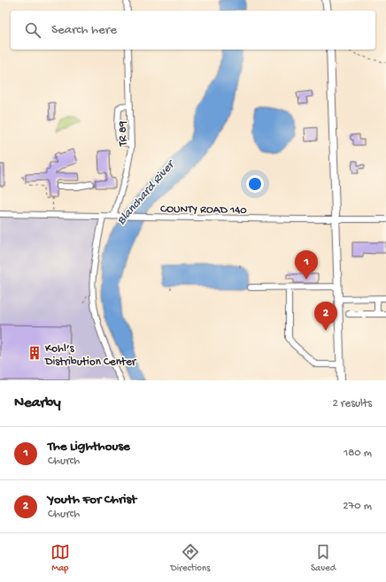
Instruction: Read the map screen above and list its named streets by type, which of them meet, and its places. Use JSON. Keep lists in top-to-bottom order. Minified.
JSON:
{"streets":{"street":["TR 89","COUNTY ROAD 140"]},"crossings":[["TR 89","COUNTY ROAD 140"]],"water":["Blanchard River"],"places":{"building":["Kohl’s Distribution Center"]},"page":{"search":"Search here","pins":["1","2"],"heading":["Nearby","2 results"],"list":[{"mark":"1","name":"The Lighthouse","note":"Church","value":"180 m"},{"mark":"2","name":"Youth For Christ","note":"Church","value":"270 m"}],"nav":["Map","Directions","Saved"]}}
